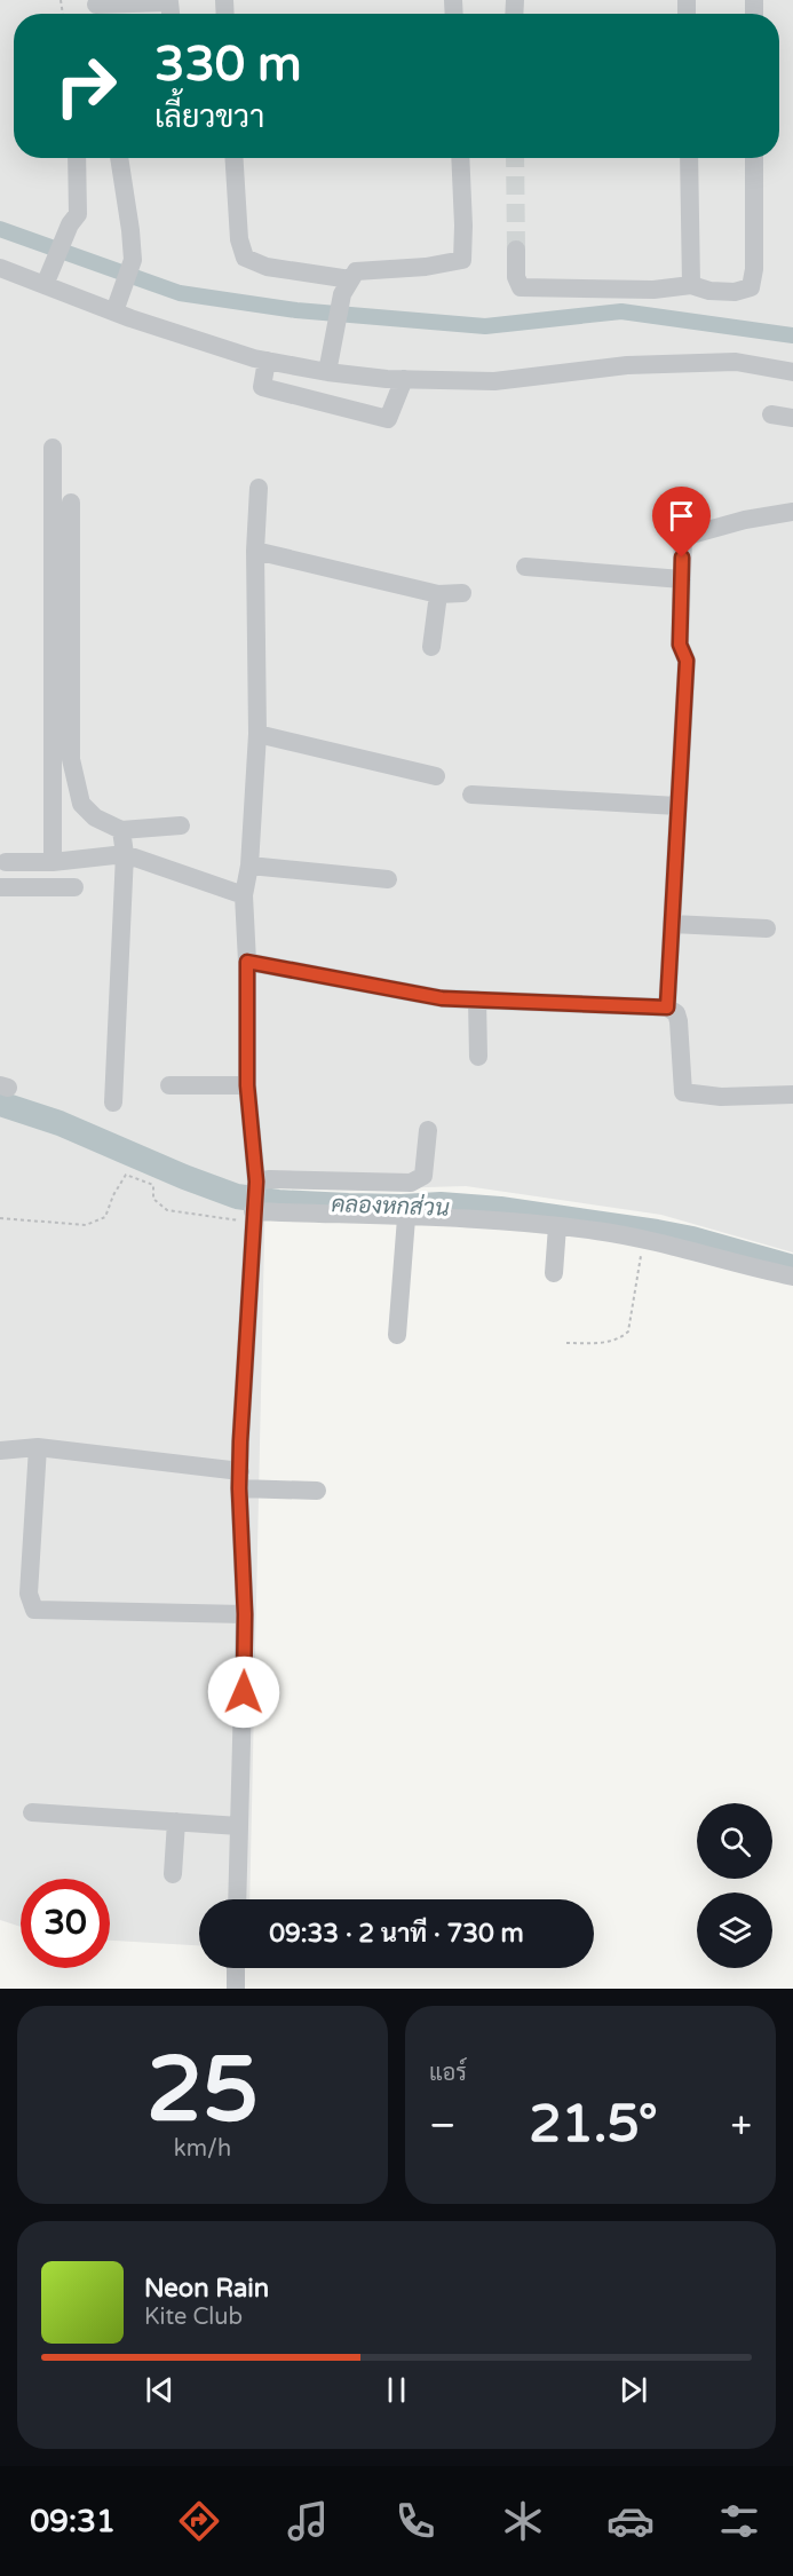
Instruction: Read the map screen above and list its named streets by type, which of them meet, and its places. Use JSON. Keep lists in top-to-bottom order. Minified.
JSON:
{"water":["คลองหกส่วน"],"page":{"turn":["330 m","เลี้ยวขวา"],"limit":"30","trip":"09:33 · 2 นาที · 730 m","tile":[["25","km/h"],"แอร์"],"heat":["−","21.5°","+"],"song":["Neon Rain","Kite Club"],"tabs":"09:31"}}
